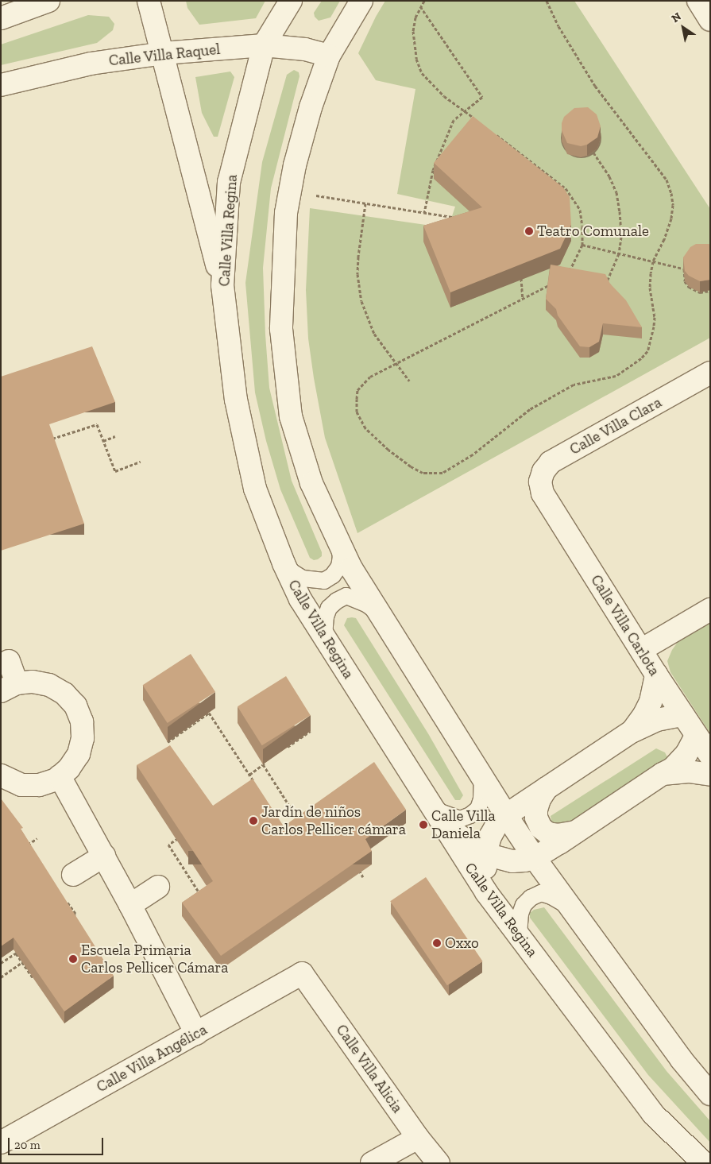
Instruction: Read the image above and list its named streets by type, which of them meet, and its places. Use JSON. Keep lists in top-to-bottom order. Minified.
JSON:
{"streets":{"street":["Calle Villa Raquel","Calle Villa Regina","Calle Villa Clara","Calle Villa Carlota","Calle Villa Angélica","Calle Villa Alicia"]},"crossings":[["Calle Villa Raquel","Calle Villa Regina"],["Calle Villa Clara","Calle Villa Carlota"],["Calle Villa Angélica","Calle Villa Alicia"]],"places":["Teatro Comunale","Jardín de niños Carlos Pellicer cámara","Calle Villa Daniela","Oxxo","Escuela Primaria Carlos Pellicer Cámara"],"scale_bar":"20 m","north":"top left"}
